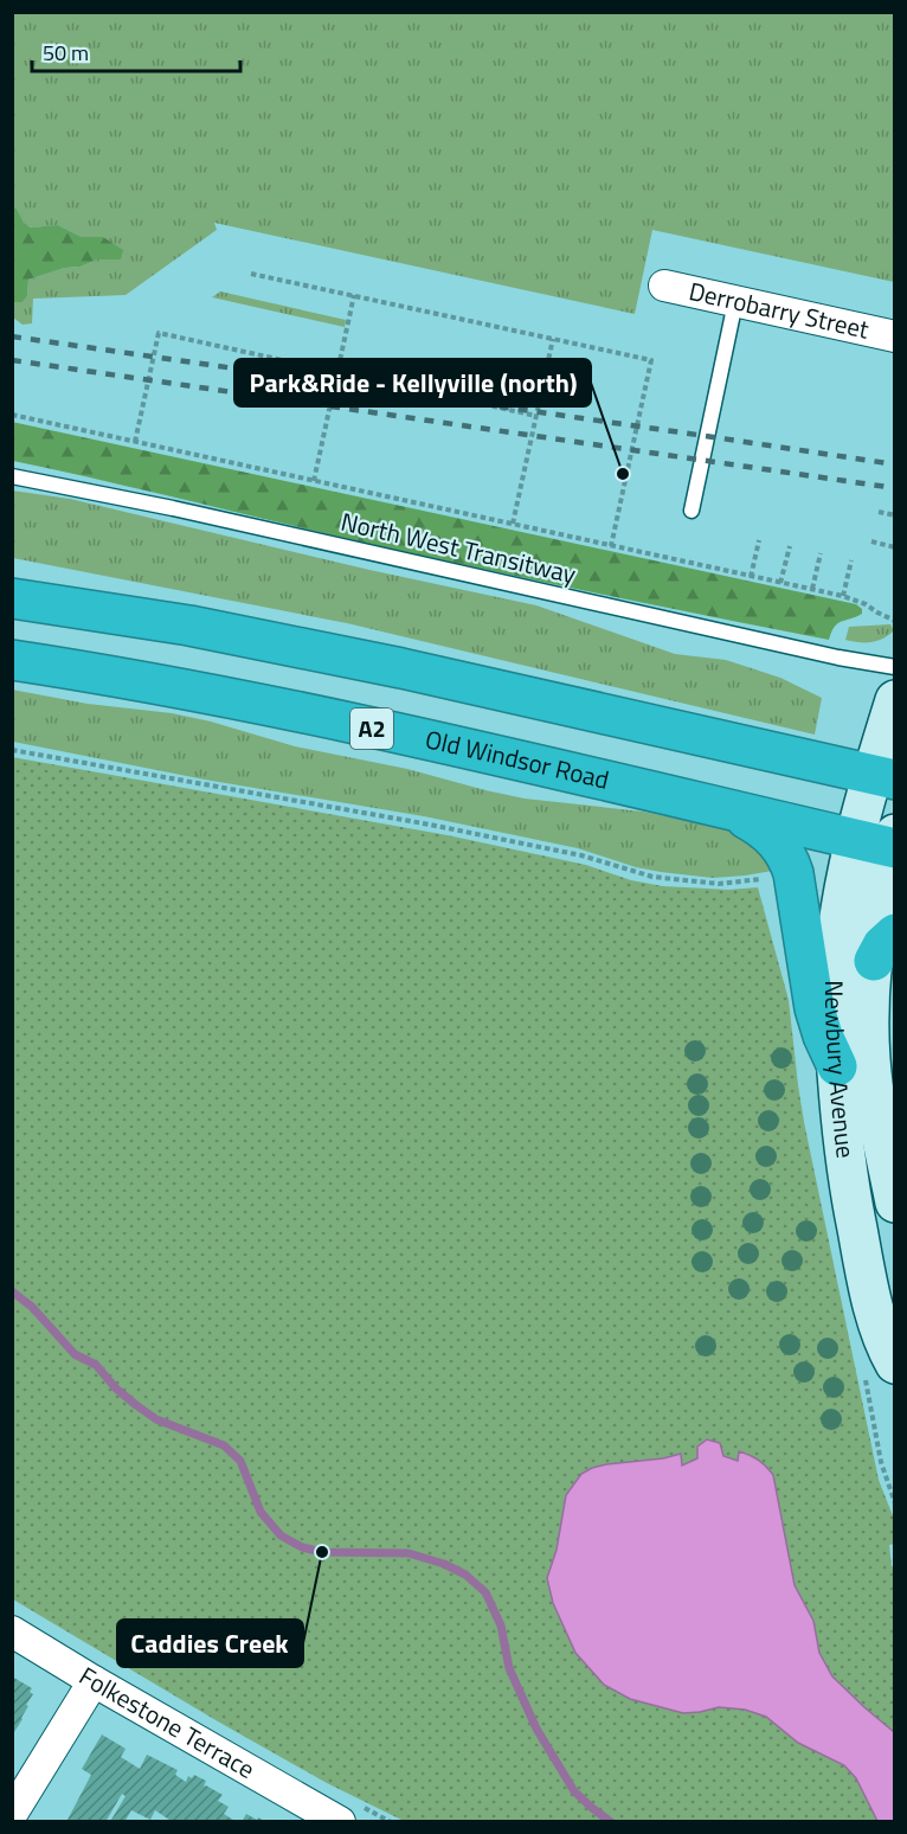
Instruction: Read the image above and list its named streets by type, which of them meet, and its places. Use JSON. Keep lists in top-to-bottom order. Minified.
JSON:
{"streets":{"highway":["A2","Old Windsor Road"],"main road":["Newbury Avenue"],"street":["Derrobarry Street","Folkestone Terrace"],"lane":["North West Transitway"]},"crossings":[["Old Windsor Road","Newbury Avenue"]],"places":["Park&Ride - Kellyville (north)","Caddies Creek"],"scale_bar":"50 m"}
